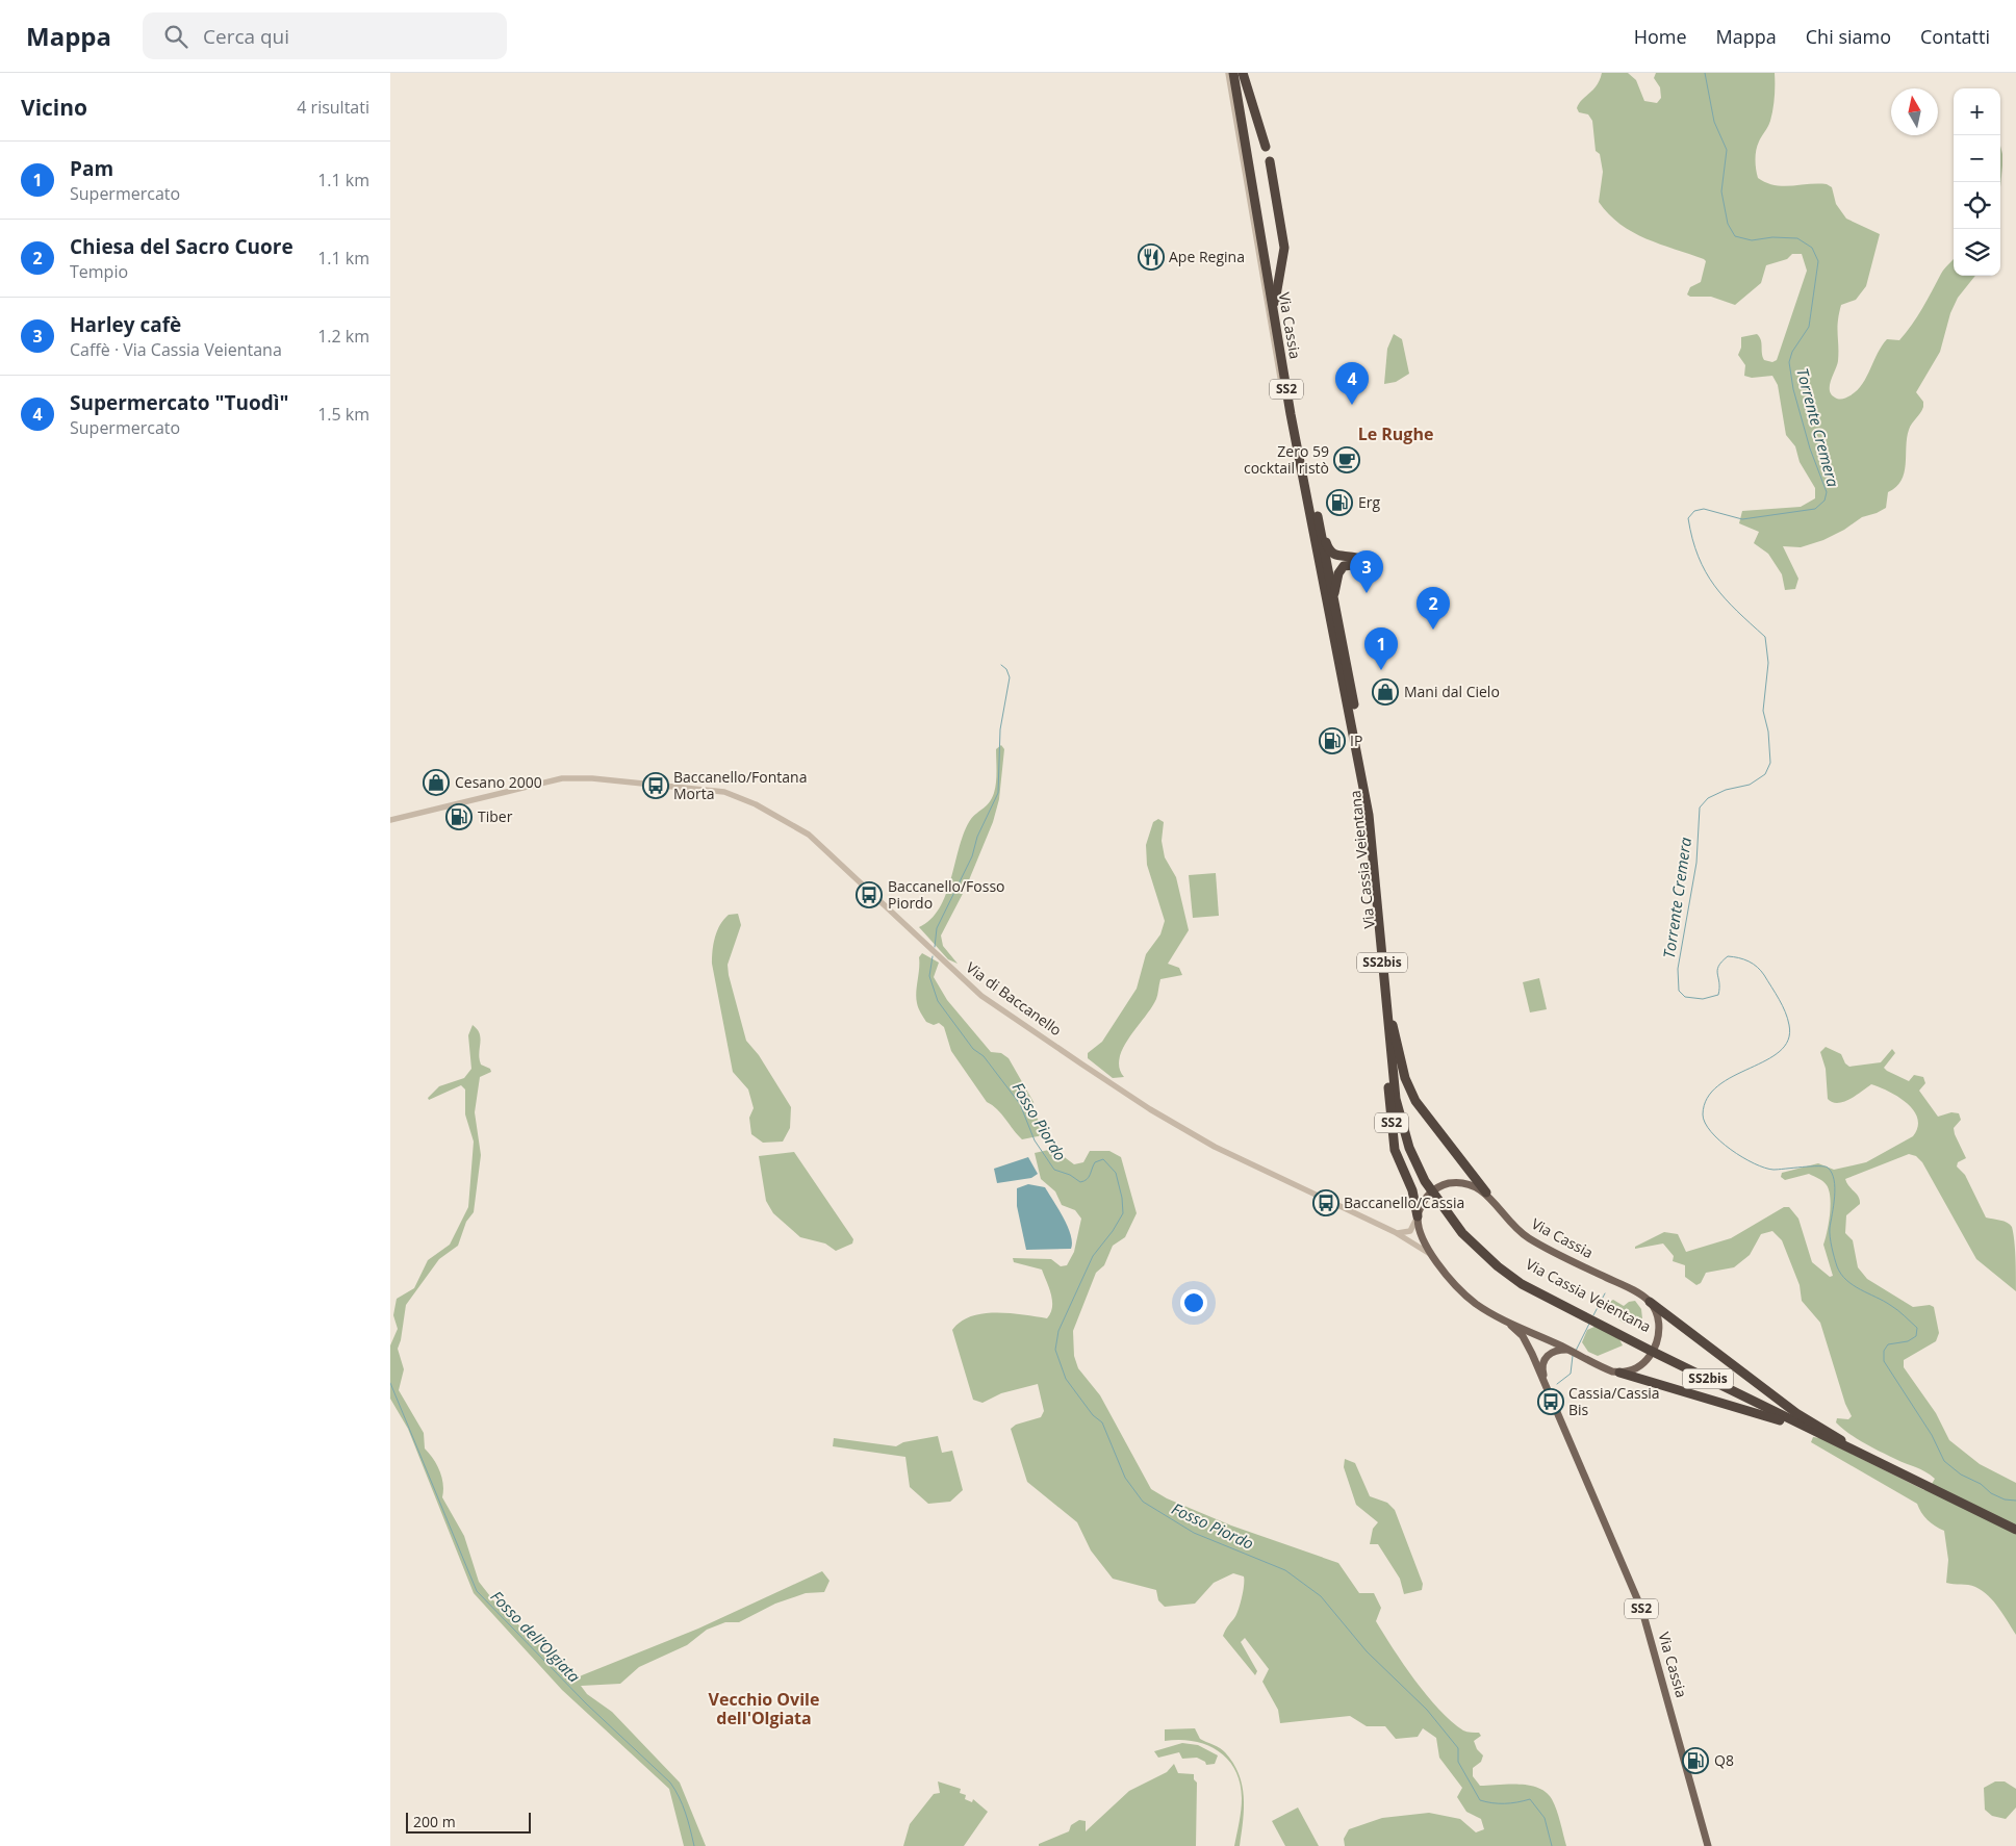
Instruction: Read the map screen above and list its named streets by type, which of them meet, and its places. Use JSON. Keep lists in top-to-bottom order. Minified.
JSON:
{"streets":{"highway":["Via Cassia","SS2","Via Cassia Veientana","SS2bis"],"street":["Via di Baccanello"]},"crossings":[["Via Cassia","SS2"],["Via Cassia","Via Cassia Veientana"],["Via Cassia","Via di Baccanello"],["SS2","Via Cassia Veientana"]],"districts":["Le Rughe","Vecchio Ovile dell'Olgiata"],"water":["Torrente Cremera","Fosso Piordo","Fosso dell’Olgiata"],"places":{"restaurant":["Ape Regina"],"cafe":["Zero 59 cocktail ristò"],"fuel station":["Erg","IP","Tiber","Q8"],"shop":["Mani dal Cielo","Cesano 2000"],"bus stop":["Baccanello/Fontana Morta","Baccanello/Fosso Piordo","Baccanello/Cassia","Cassia/Cassia Bis"]},"scale_bar":"200 m","north":"top","page":{"header":"Mappa","search":"Cerca qui","nav":["Home","Mappa","Chi siamo","Contatti"],"heading":["Vicino","4 risultati"],"map_buttons":["+","−"],"list":[{"mark":"1","name":"Pam","note":"Supermercato","value":"1.1 km"},{"mark":"2","name":"Chiesa del Sacro Cuore","note":"Tempio","value":"1.1 km"},{"mark":"3","name":"Harley cafè","note":"Caffè · Via Cassia Veientana","value":"1.2 km"},{"mark":"4","name":"Supermercato \"Tuodì\"","note":"Supermercato","value":"1.5 km"}],"pins":["4","3","2","1"],"scale":"200 m"}}
